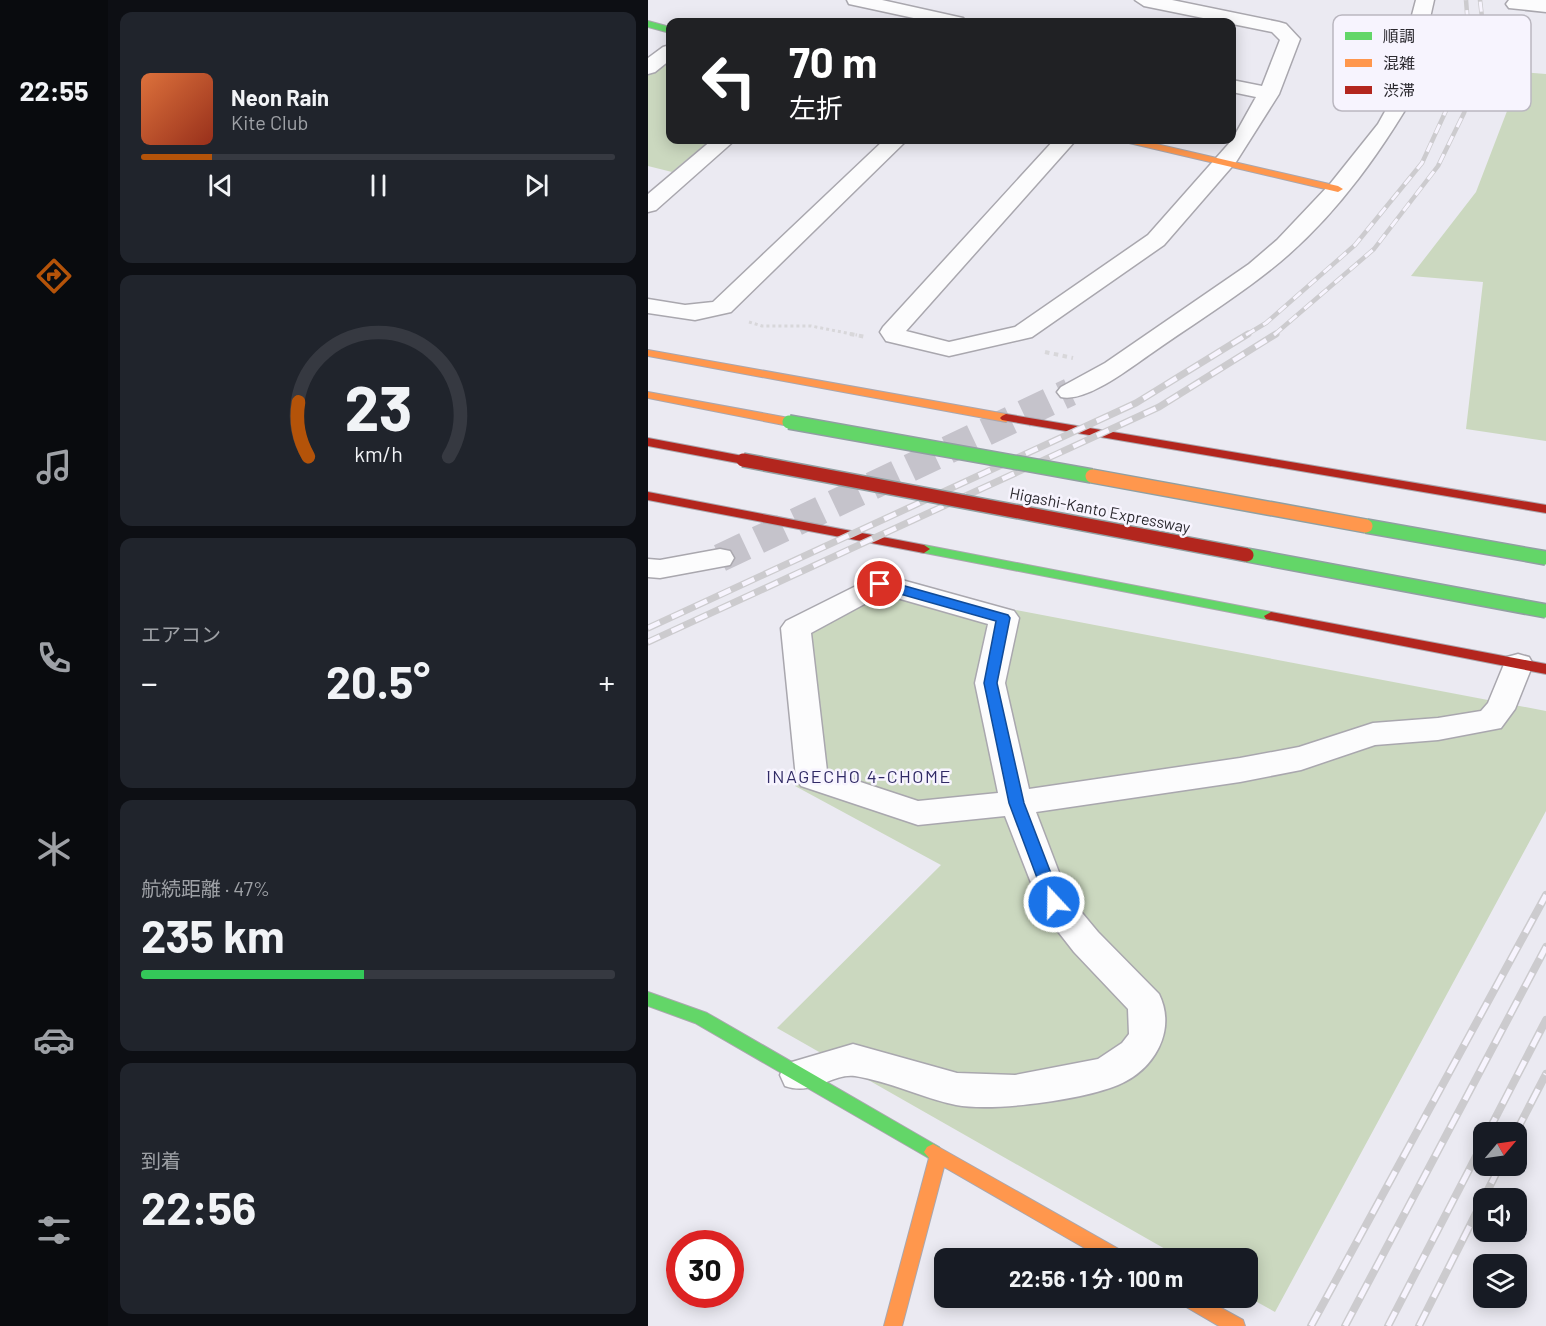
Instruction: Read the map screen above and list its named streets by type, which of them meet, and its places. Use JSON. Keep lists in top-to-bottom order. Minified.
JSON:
{"streets":{"main road":["Higashi-Kanto Expressway"]},"districts":["INAGECHO 4-CHOME"],"legend":["順調","混雑","渋滞"],"north":"top right","page":{"tabs":"22:55","turn":["70 m","左折"],"song":["Neon Rain","Kite Club"],"tile":["エアコン",["航続距離 · 47%","235 km"],["到着","22:56"]],"heat":["−","20.5°","+"],"limit":"30","trip":"22:56 · 1 分 · 100 m","gauge":["23","km/h"]}}
